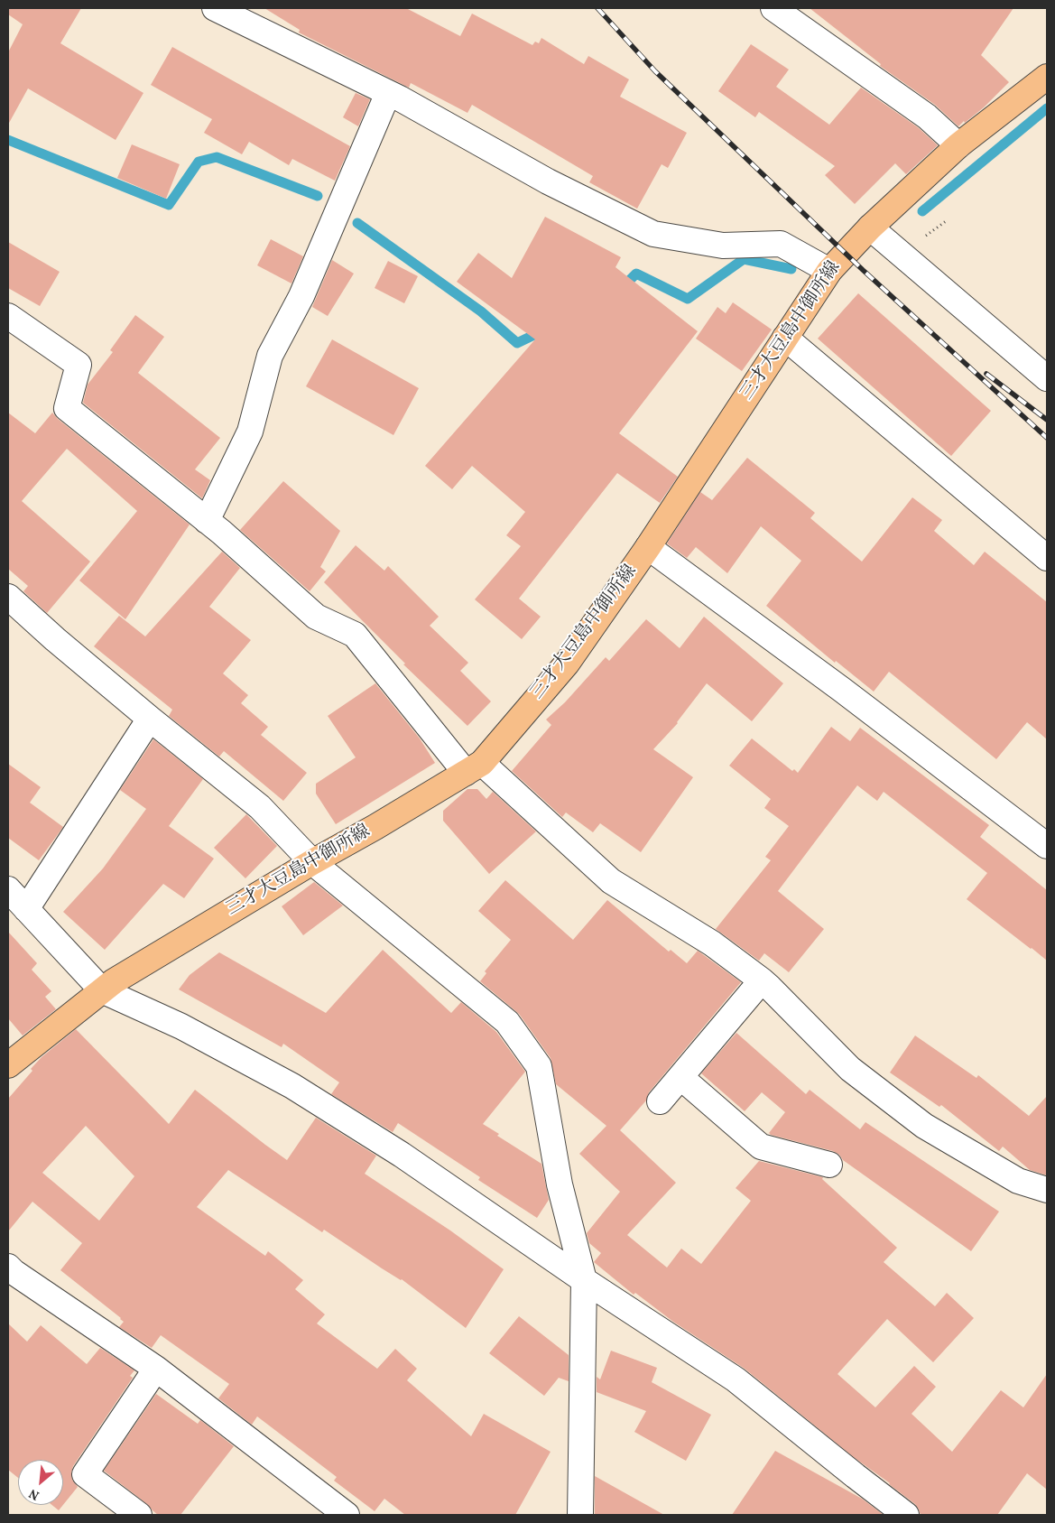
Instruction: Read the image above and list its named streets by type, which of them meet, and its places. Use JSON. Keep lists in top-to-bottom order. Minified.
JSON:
{"streets":{"main road":["三才大豆島中御所線"]},"north":"bottom left"}
